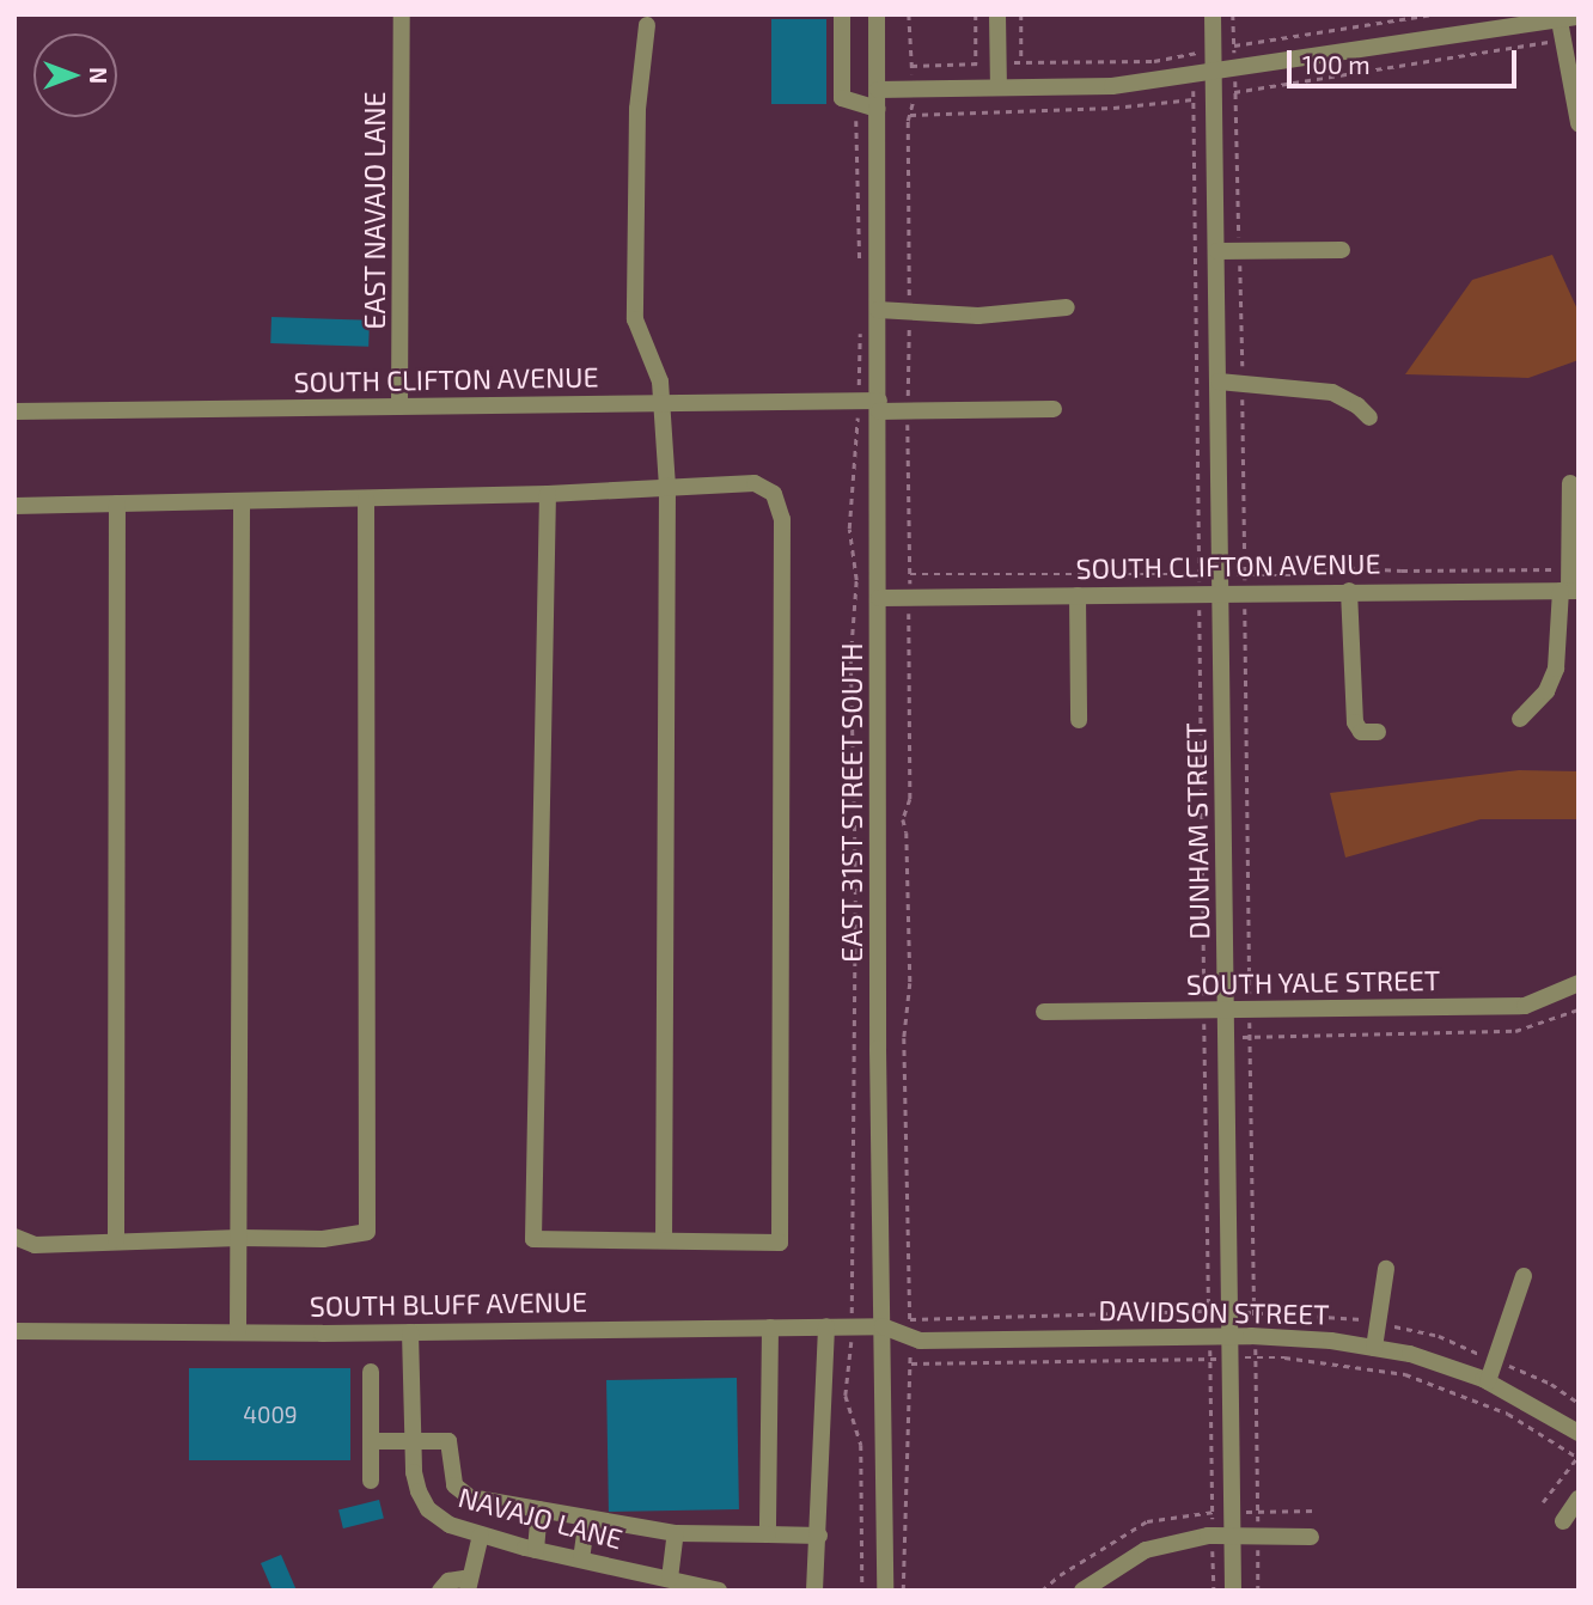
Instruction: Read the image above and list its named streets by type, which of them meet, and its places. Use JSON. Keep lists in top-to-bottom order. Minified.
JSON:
{"streets":{"street":["EAST NAVAJO LANE","SOUTH CLIFTON AVENUE","EAST 31ST STREET SOUTH","DUNHAM STREET","SOUTH YALE STREET","SOUTH BLUFF AVENUE","DAVIDSON STREET","NAVAJO LANE"]},"crossings":[["EAST NAVAJO LANE","SOUTH CLIFTON AVENUE"],["SOUTH CLIFTON AVENUE","EAST 31ST STREET SOUTH"],["SOUTH CLIFTON AVENUE","DUNHAM STREET"],["EAST 31ST STREET SOUTH","SOUTH BLUFF AVENUE"],["EAST 31ST STREET SOUTH","DAVIDSON STREET"],["DUNHAM STREET","SOUTH YALE STREET"],["DUNHAM STREET","DAVIDSON STREET"],["SOUTH BLUFF AVENUE","DAVIDSON STREET"],["SOUTH BLUFF AVENUE","NAVAJO LANE"]],"house_numbers":["4009"],"scale_bar":"100 m","north":"right"}
